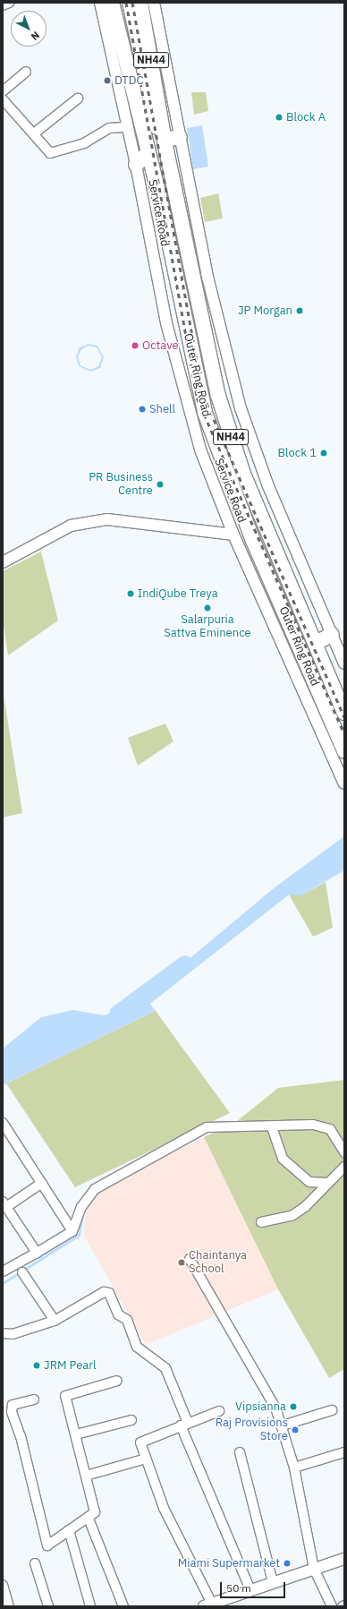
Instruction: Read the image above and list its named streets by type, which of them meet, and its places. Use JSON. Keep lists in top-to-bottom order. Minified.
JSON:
{"streets":{"highway":["NH44","Outer Ring Road"],"street":["Service Road"]},"places":["DTDC","Block A","JP Morgan","Octave","Shell","Block 1","PR Business Centre","IndiQube Treya","Salarpuria Sattva Eminence","Chaintanya School","JRM Pearl","Vipsianna","Raj Provisions Store","Miami Supermarket"],"scale_bar":"50 m","north":"bottom right"}
